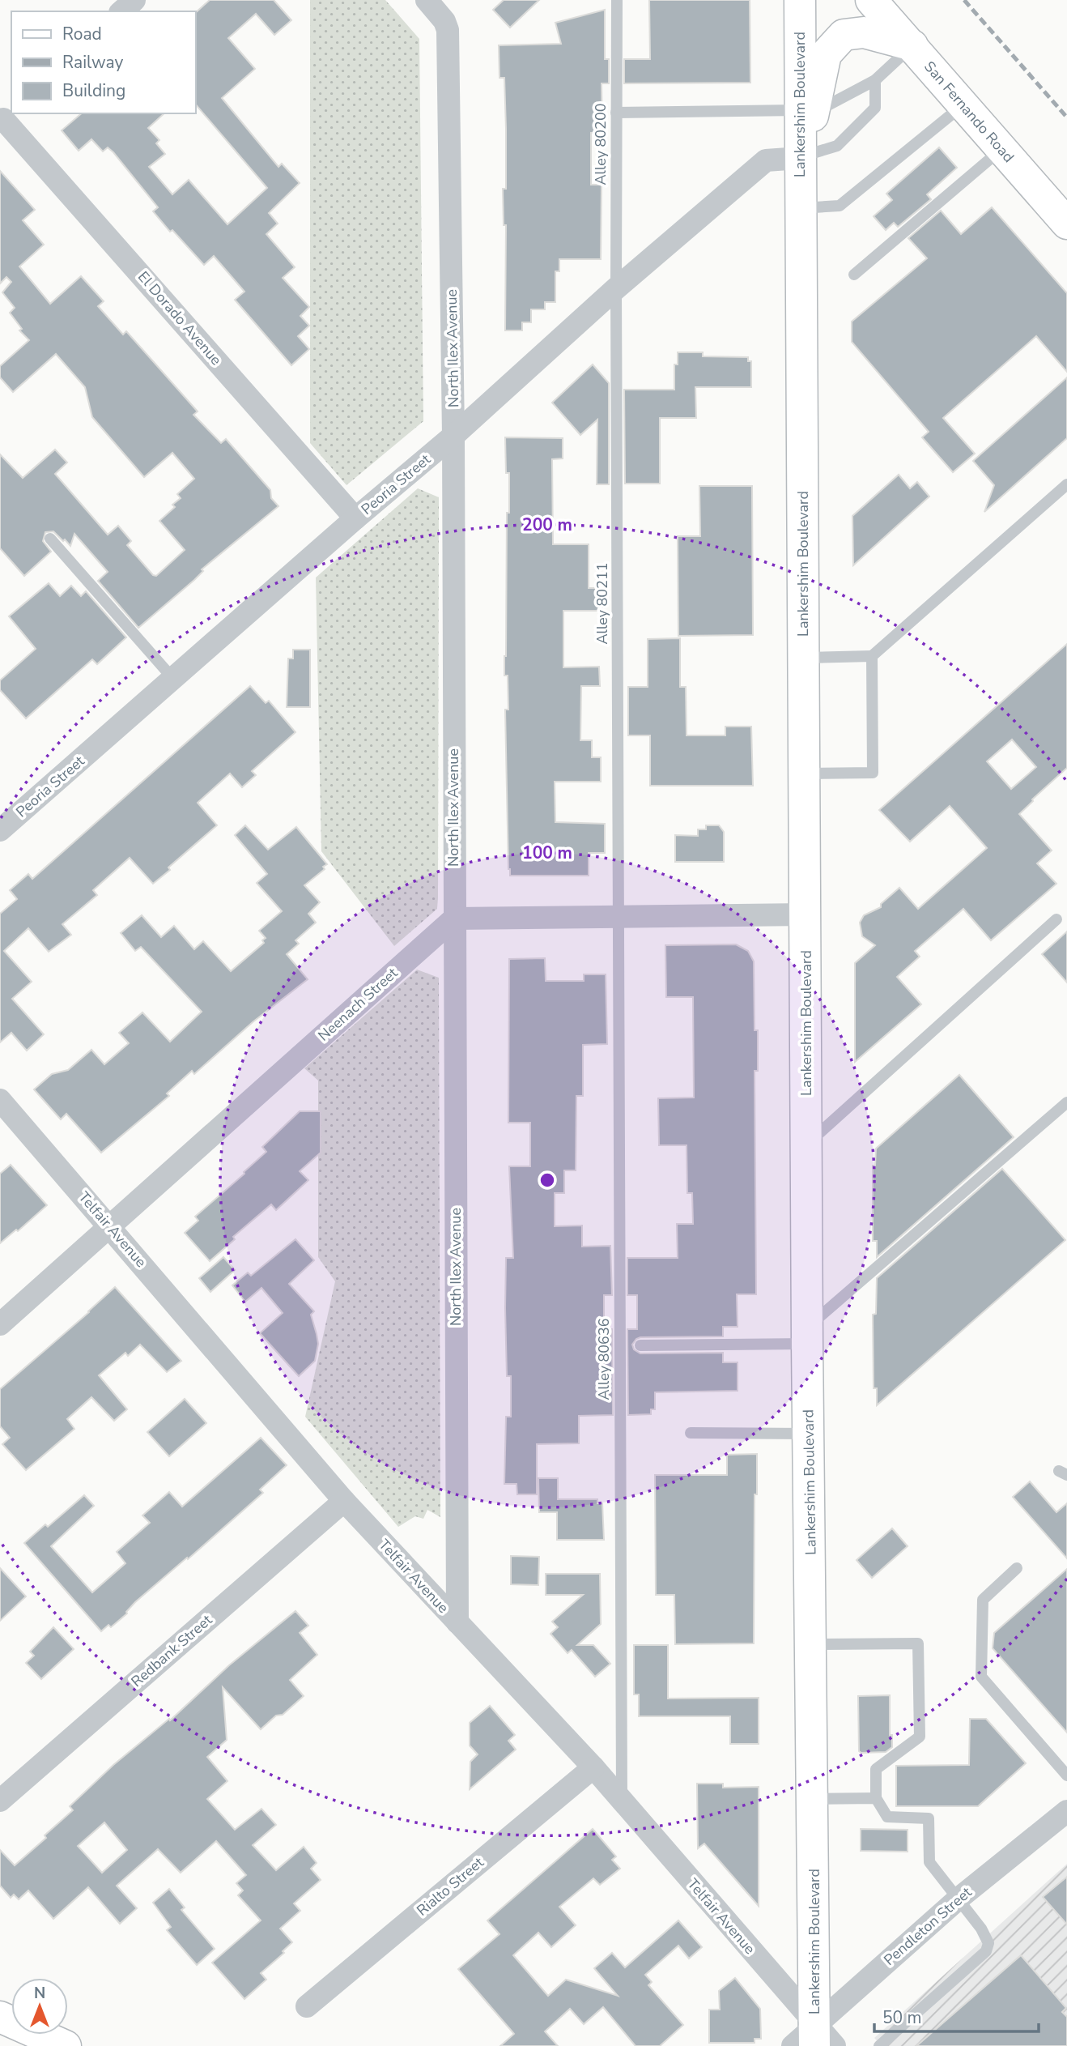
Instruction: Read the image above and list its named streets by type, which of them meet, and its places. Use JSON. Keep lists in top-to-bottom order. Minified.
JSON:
{"streets":{"main road":["Lankershim Boulevard","San Fernando Road"],"street":["El Dorado Avenue","North Ilex Avenue","Peoria Street","Neenach Street","Telfair Avenue","Redbank Street","Rialto Street","Pendleton Street"],"lane":["Alley 80200","Alley 80211","Alley 80636"]},"crossings":[["Lankershim Boulevard","Peoria Street"],["Lankershim Boulevard","Telfair Avenue"],["Lankershim Boulevard","Pendleton Street"],["Alley 80200","Peoria Street"],["Alley 80200","Alley 80211"],["El Dorado Avenue","Peoria Street"],["North Ilex Avenue","Peoria Street"],["North Ilex Avenue","Neenach Street"],["North Ilex Avenue","Telfair Avenue"],["Peoria Street","Alley 80211"],["Alley 80211","Alley 80636"],["Neenach Street","Telfair Avenue"],["Telfair Avenue","Alley 80636"],["Telfair Avenue","Redbank Street"],["Telfair Avenue","Rialto Street"],["Telfair Avenue","Pendleton Street"]],"legend":["Road","Railway","Building"],"scale_bar":"50 m","north":"top","rings":["200 m","100 m"]}
